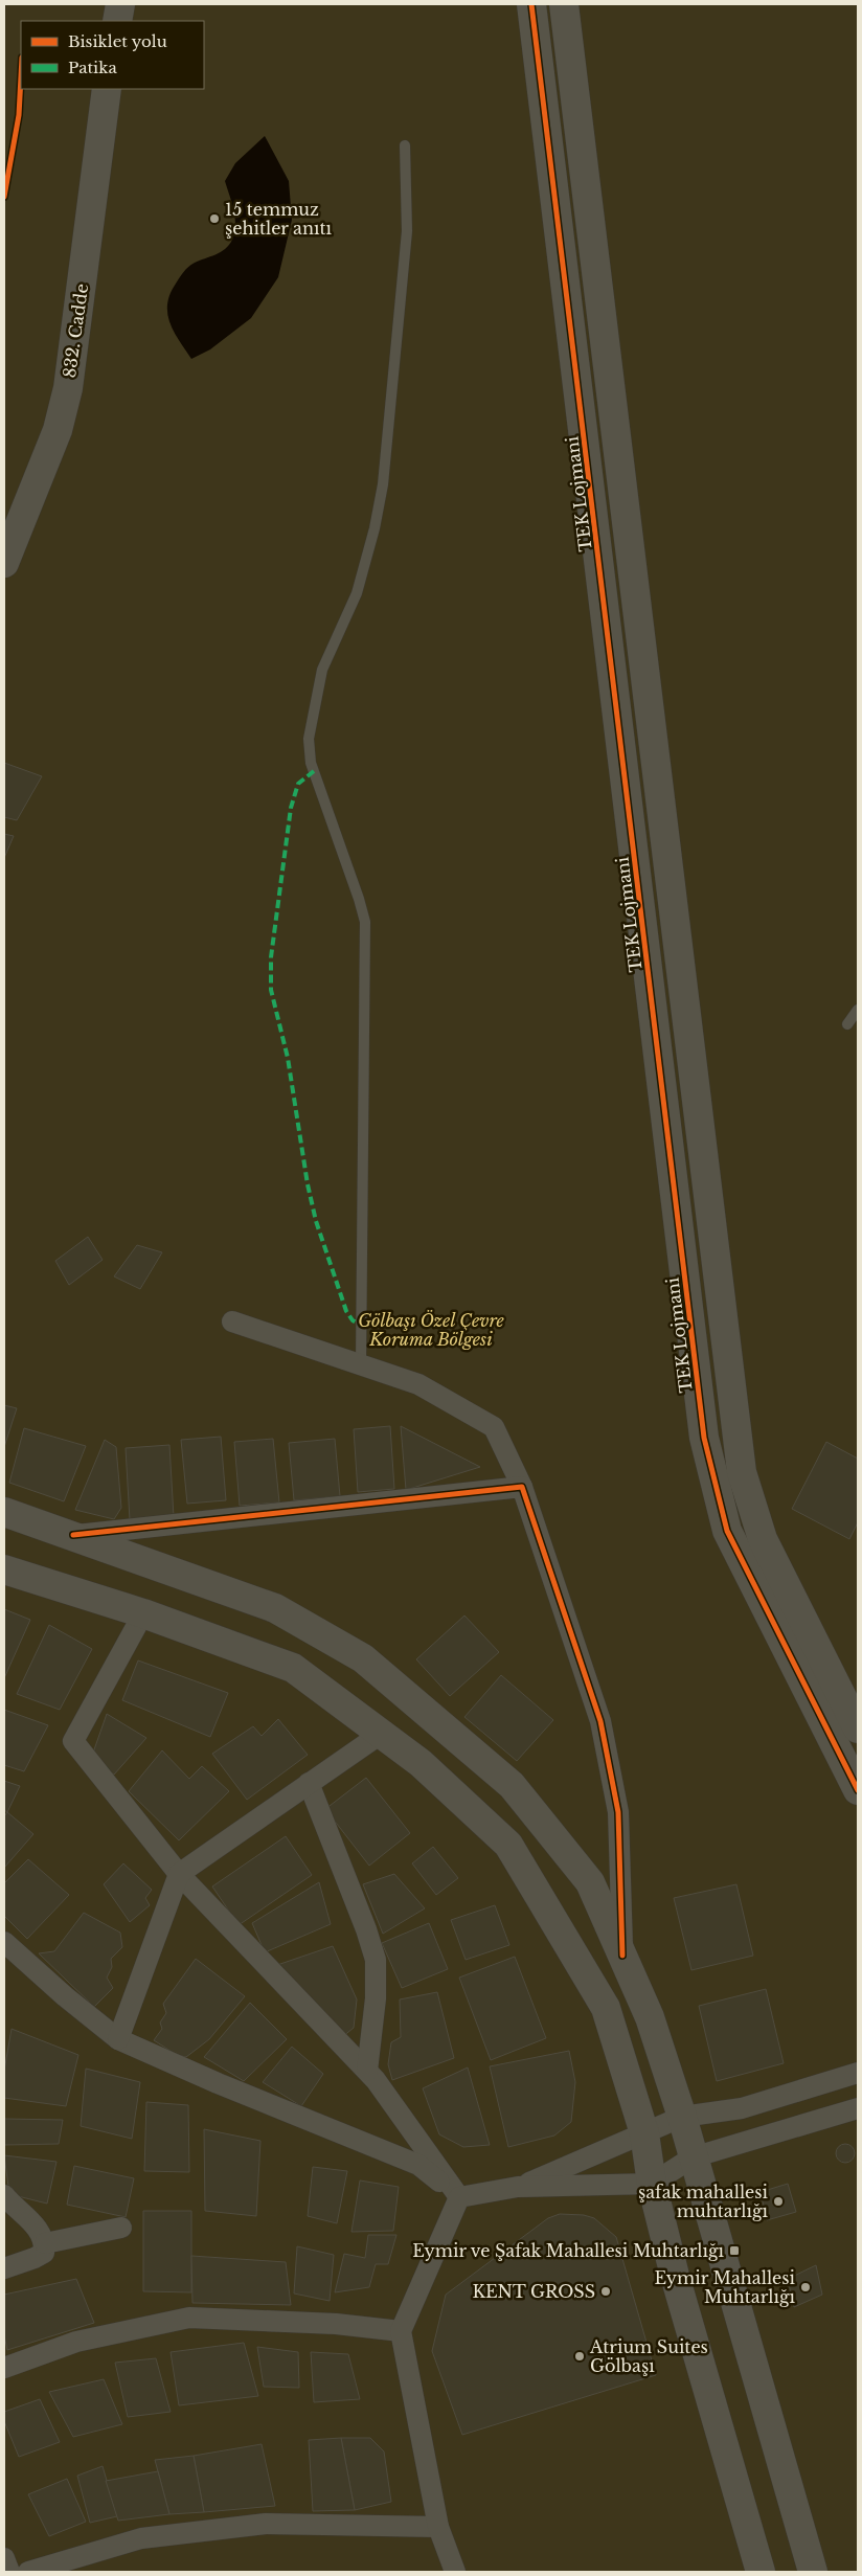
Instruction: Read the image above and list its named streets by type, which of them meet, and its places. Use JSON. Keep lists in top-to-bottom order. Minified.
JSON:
{"streets":{"street":["832. Cadde","TEK Lojmani"]},"parks":["Gölbaşı Özel Çevre Koruma Bölgesi"],"places":{"other":["15 temmuz şehitler anıtı","şafak mahallesi muhtarlığı","Eymir Mahallesi Muhtarlığı","KENT GROSS","Atrium Suites Gölbaşı"],"transit":["Eymir ve Şafak Mahallesi Muhtarlığı"]},"legend":["Bisiklet yolu","Patika"]}
